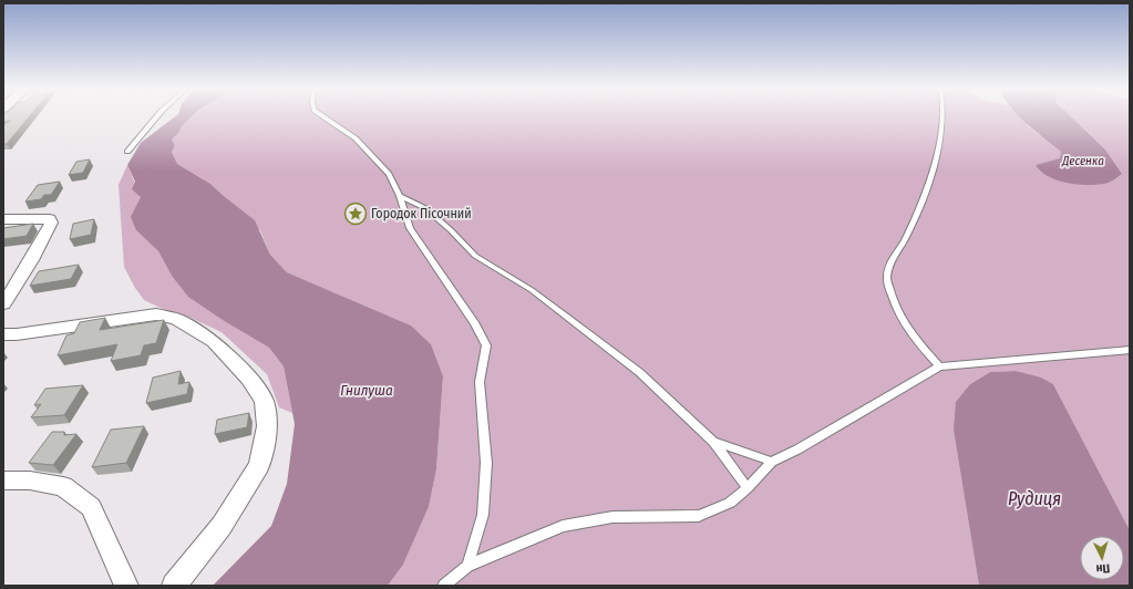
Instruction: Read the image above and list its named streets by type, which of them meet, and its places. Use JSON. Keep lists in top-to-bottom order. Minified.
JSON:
{"water":["Десенка","Гнилуша","Рудиця"],"places":{"place":["Городок Пісочний"]},"north":"bottom"}
